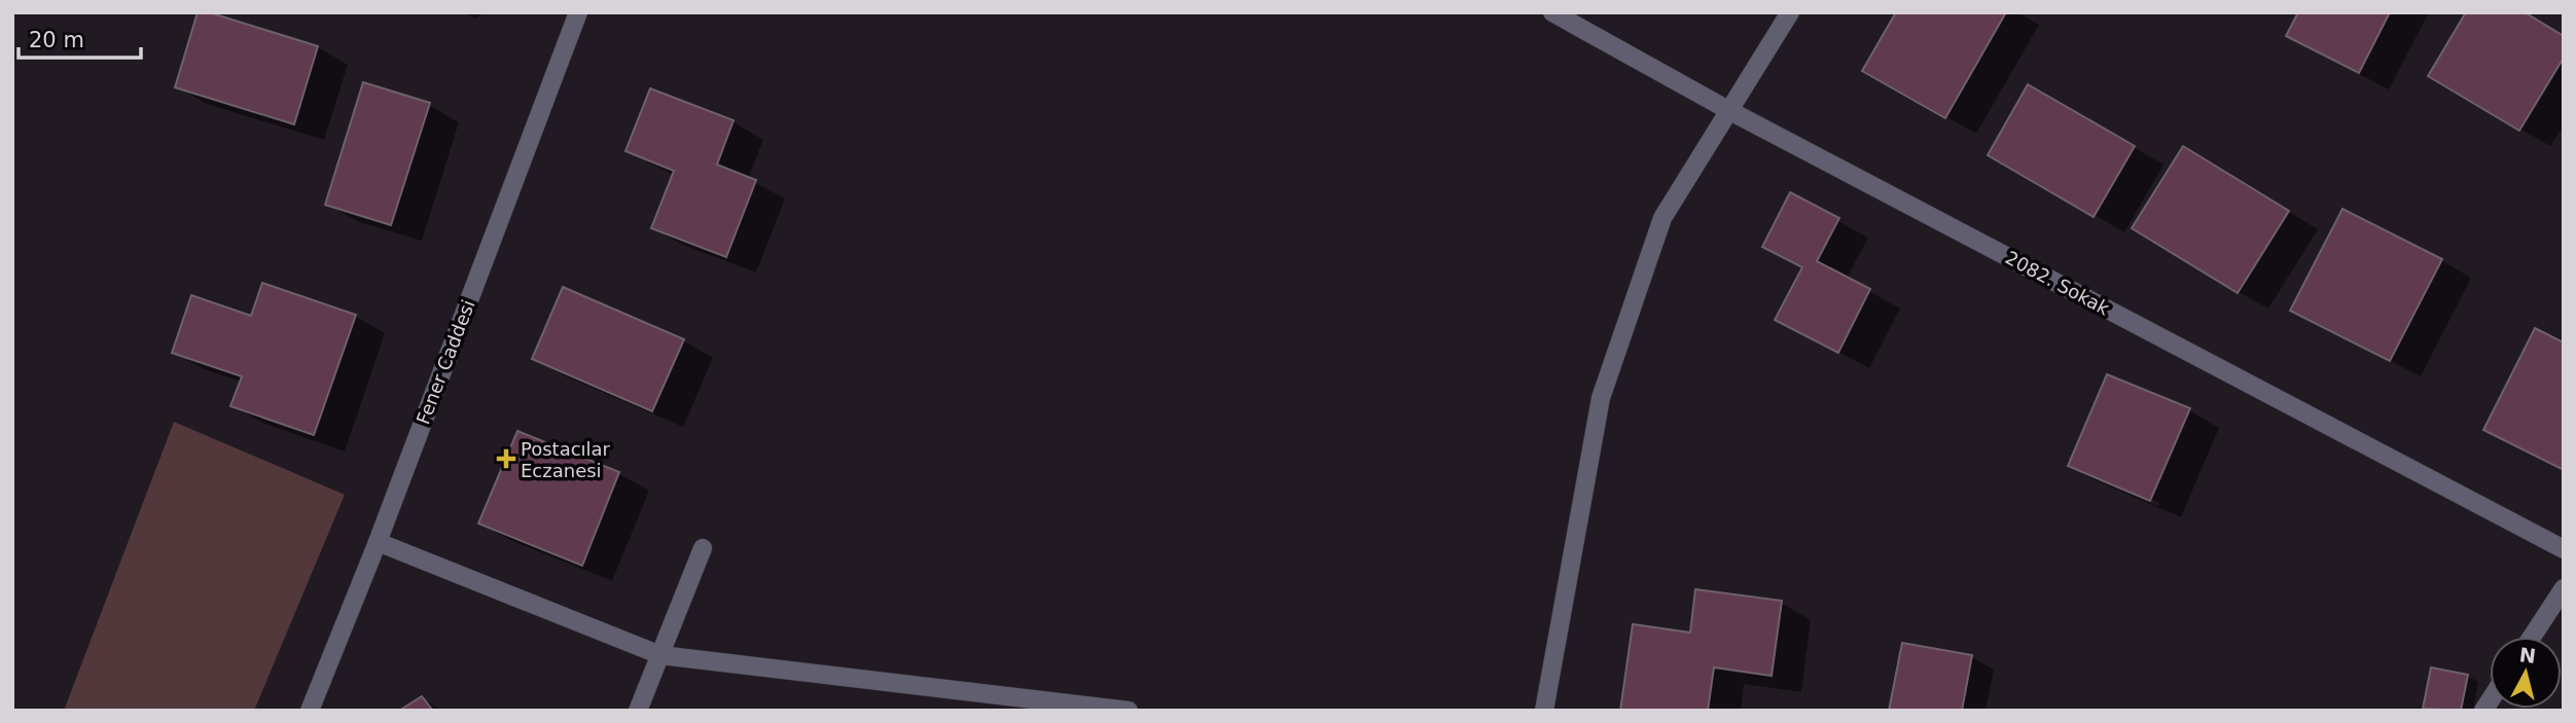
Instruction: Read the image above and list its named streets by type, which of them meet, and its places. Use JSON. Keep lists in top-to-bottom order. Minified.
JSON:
{"streets":{"street":["2082. Sokak","Fener Caddesi"]},"places":{"health":["Postacılar Eczanesi"]},"scale_bar":"20 m","north":"top"}
